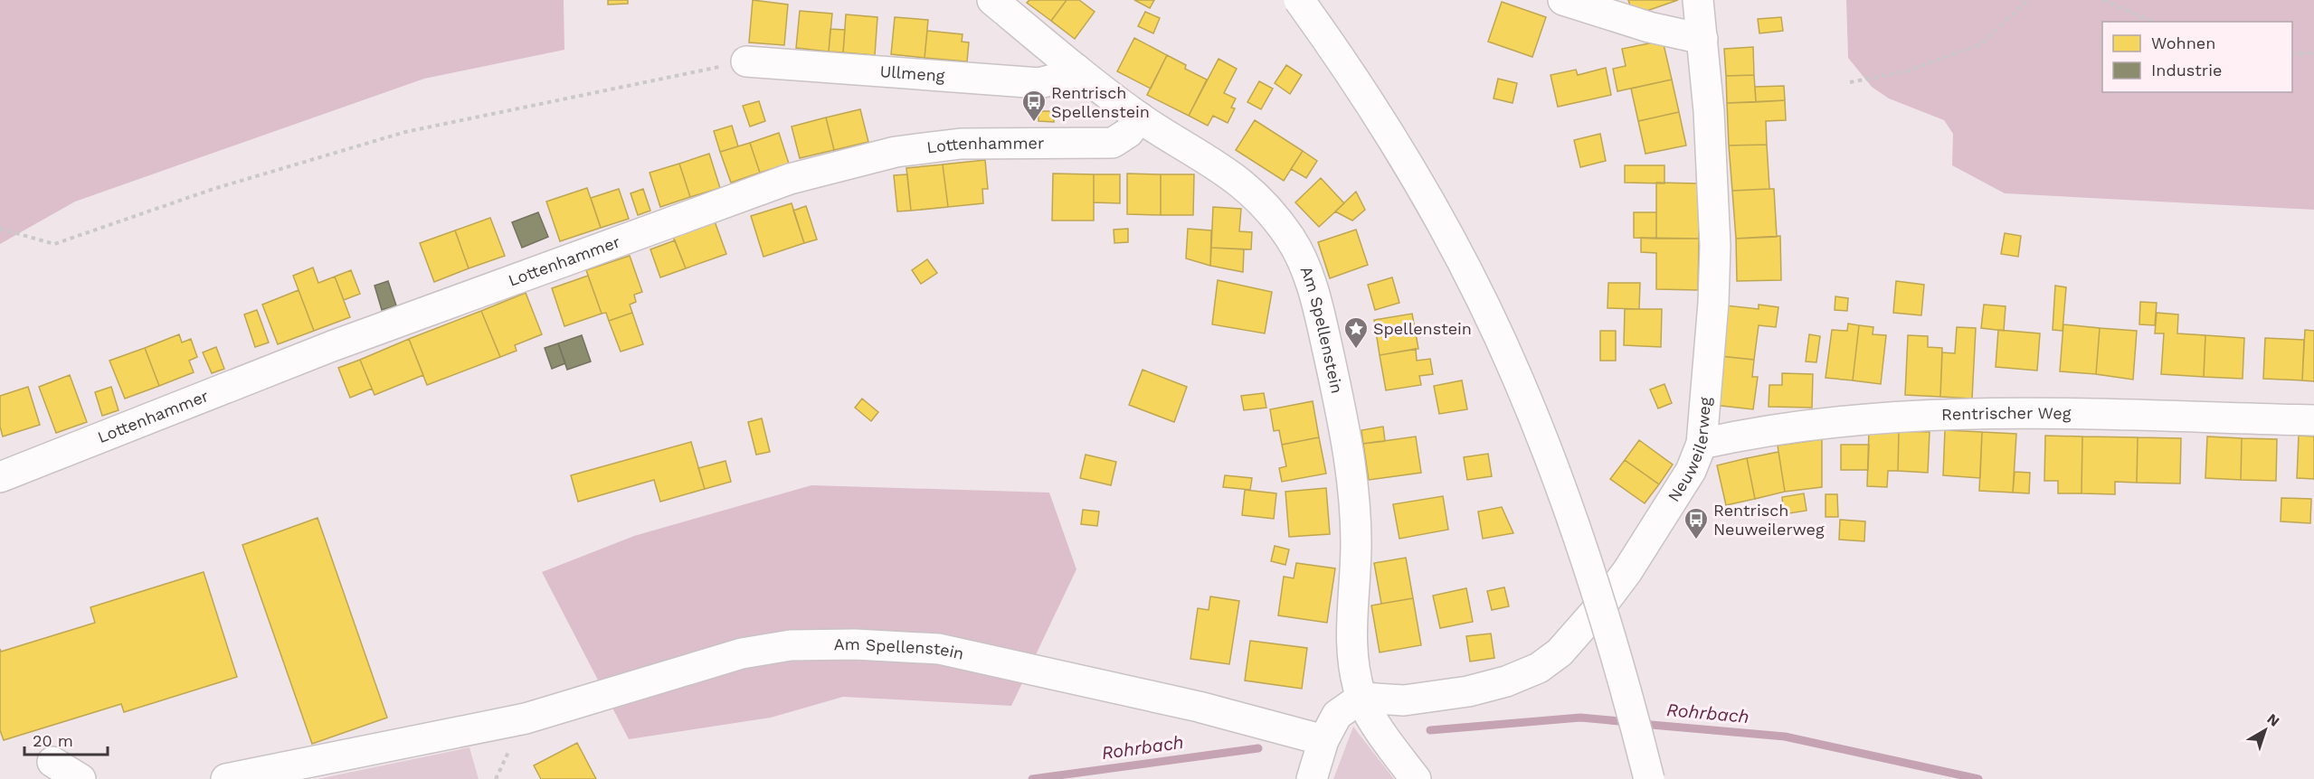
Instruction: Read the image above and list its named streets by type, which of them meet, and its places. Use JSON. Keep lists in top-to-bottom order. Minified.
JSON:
{"streets":{"street":["Ullmeng","Lottenhammer","Am Spellenstein","Rentrischer Weg","Neuweilerweg"]},"crossings":[["Ullmeng","Am Spellenstein"],["Lottenhammer","Am Spellenstein"],["Am Spellenstein","Neuweilerweg"],["Rentrischer Weg","Neuweilerweg"]],"water":["Rohrbach"],"places":{"bus stop":["Rentrisch Spellenstein","Rentrisch Neuweilerweg"],"place":["Spellenstein"]},"legend":["Wohnen","Industrie"],"scale_bar":"20 m","north":"top right"}
